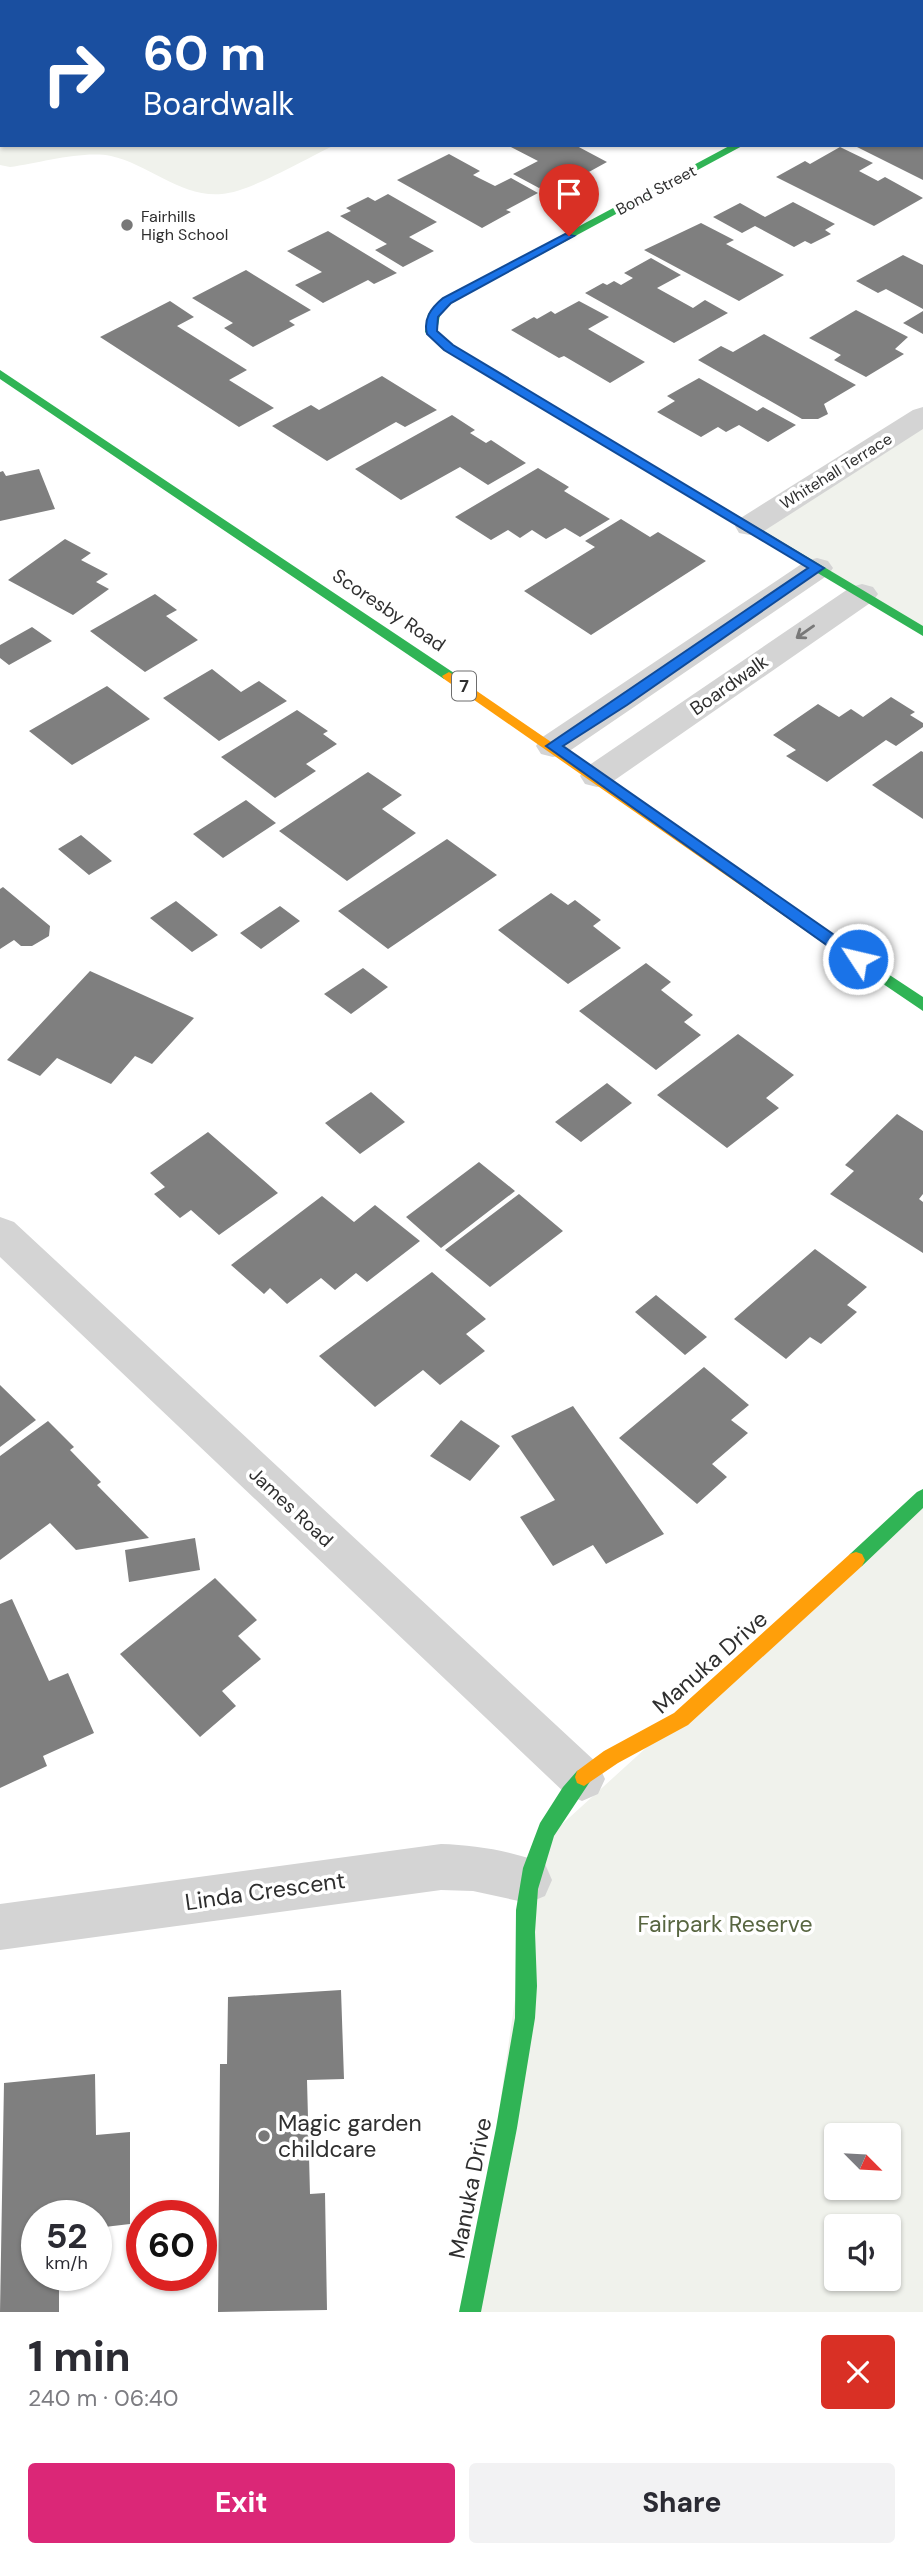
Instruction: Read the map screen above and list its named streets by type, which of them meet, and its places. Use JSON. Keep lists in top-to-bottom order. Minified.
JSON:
{"streets":{"street":["Bond Street","Whitehall Terrace","Scoresby Road","Boardwalk","7","James Road","Manuka Drive","Linda Crescent"]},"crossings":[["Bond Street","Whitehall Terrace"],["Bond Street","Boardwalk"],["Scoresby Road","Boardwalk"],["James Road","Manuka Drive"],["Manuka Drive","Linda Crescent"]],"parks":["Fairpark Reserve"],"places":["Fairhills High School","Magic garden childcare"],"north":"bottom right","page":{"turn":["60 m","Boardwalk"],"speed":"52 km/h","limit":"60","heading":["1 min","240 m · 06:40"],"buttons":["Exit","Share"]}}
